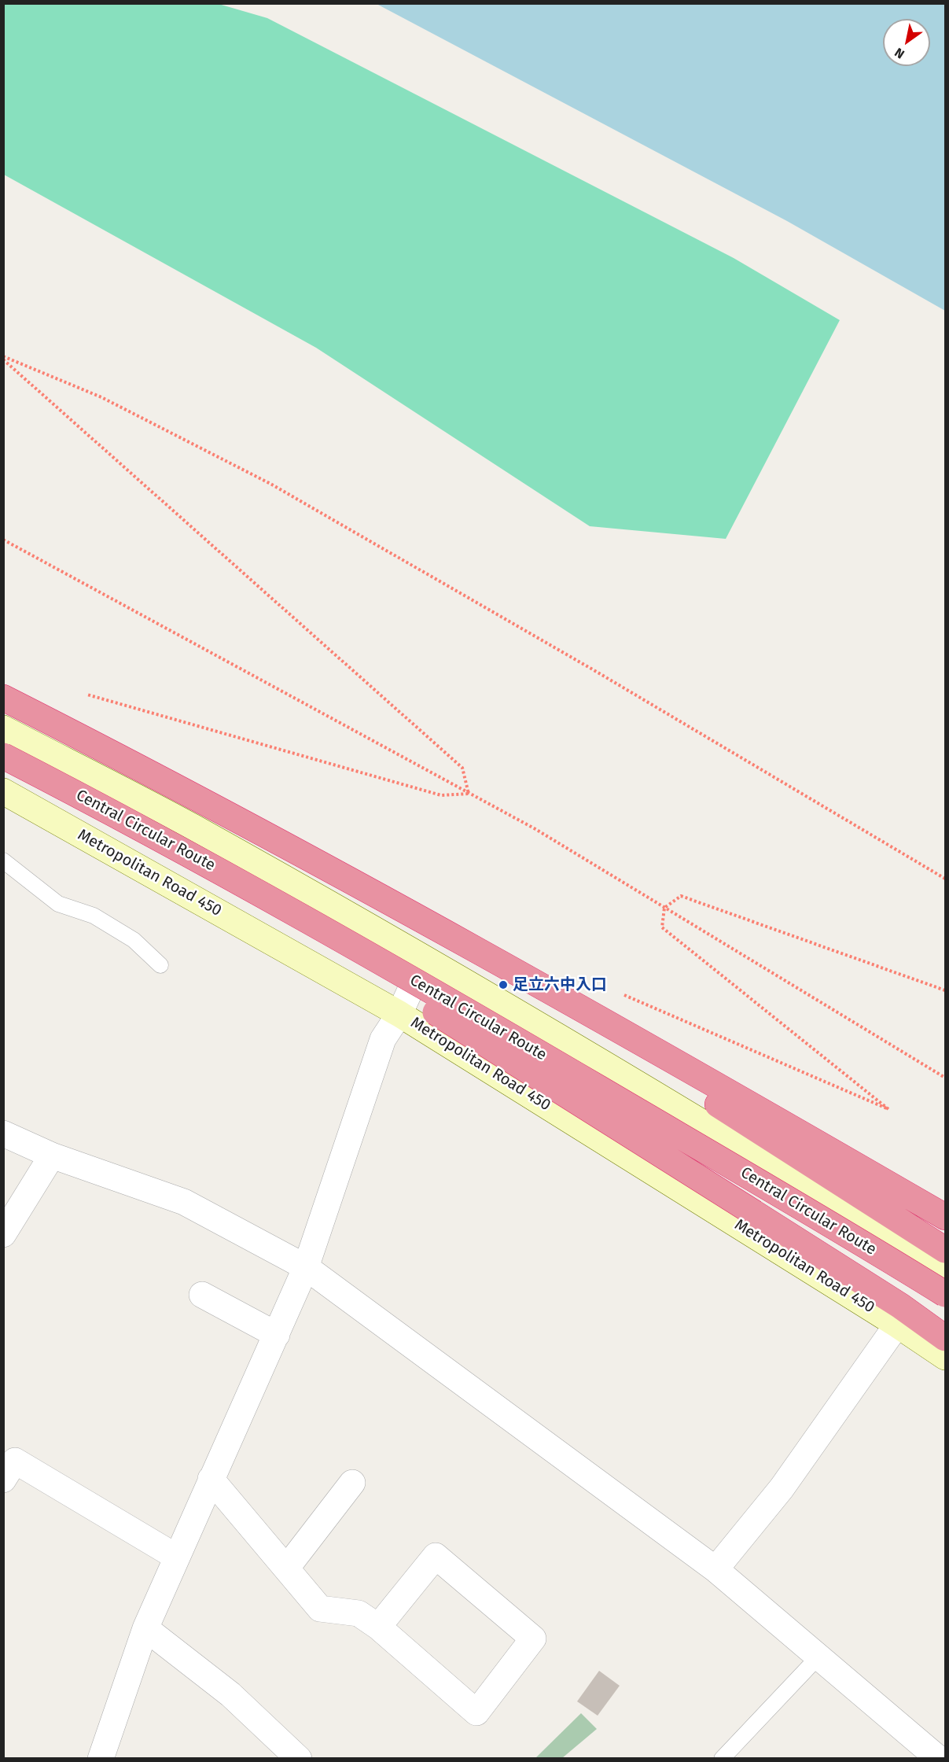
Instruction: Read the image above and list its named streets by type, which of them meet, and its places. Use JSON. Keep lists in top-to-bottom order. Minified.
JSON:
{"streets":{"highway":["Central Circular Route"],"main road":["Metropolitan Road 450"]},"places":["足立六中入口"],"north":"bottom left"}
